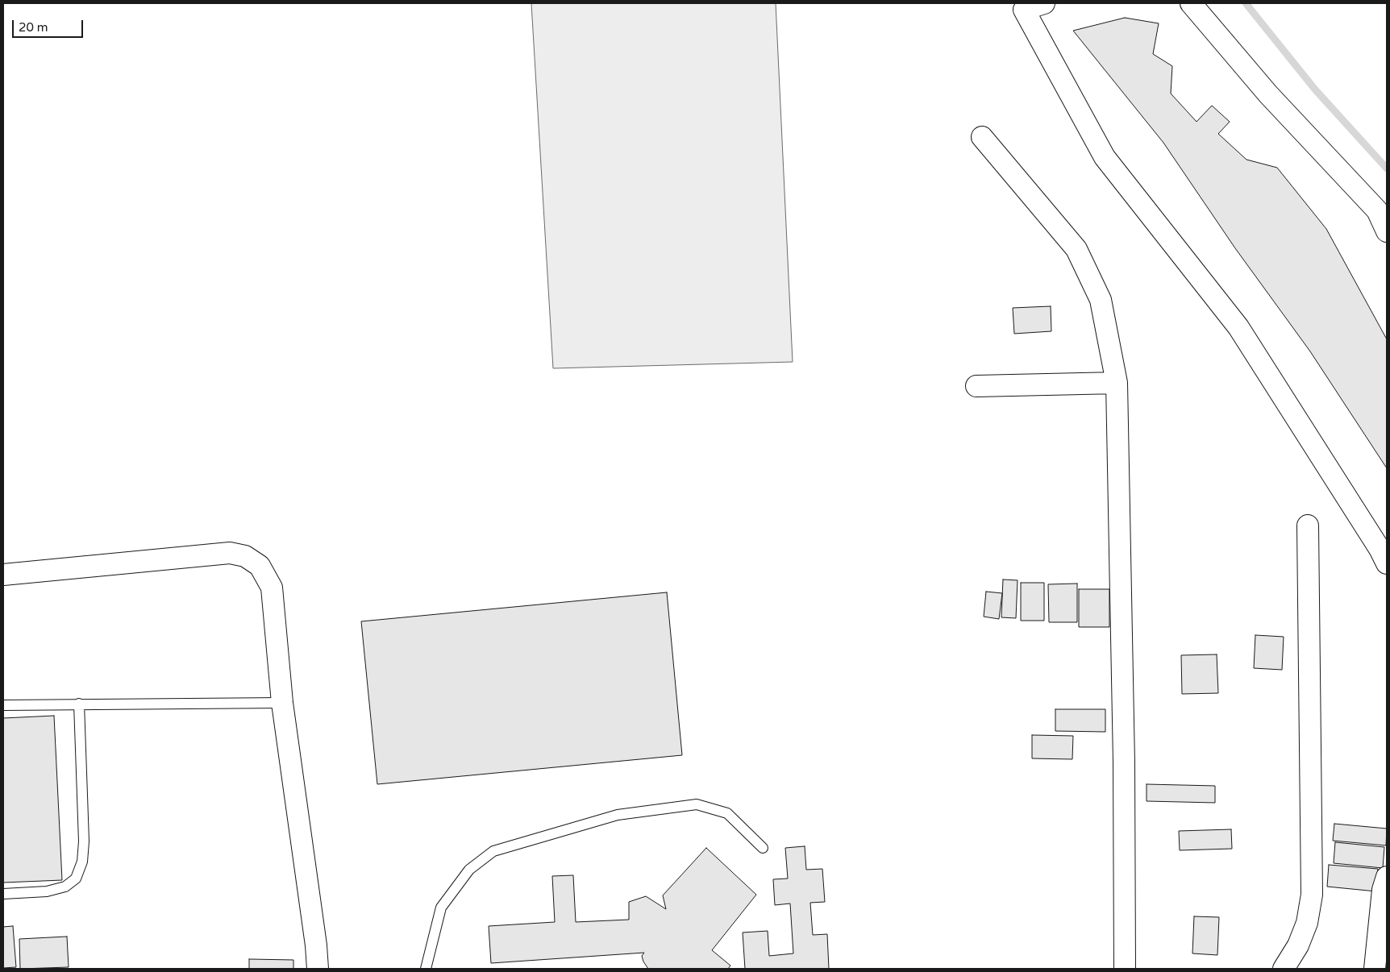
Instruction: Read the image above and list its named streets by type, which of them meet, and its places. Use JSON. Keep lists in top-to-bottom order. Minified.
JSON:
{"scale_bar":"20 m"}
